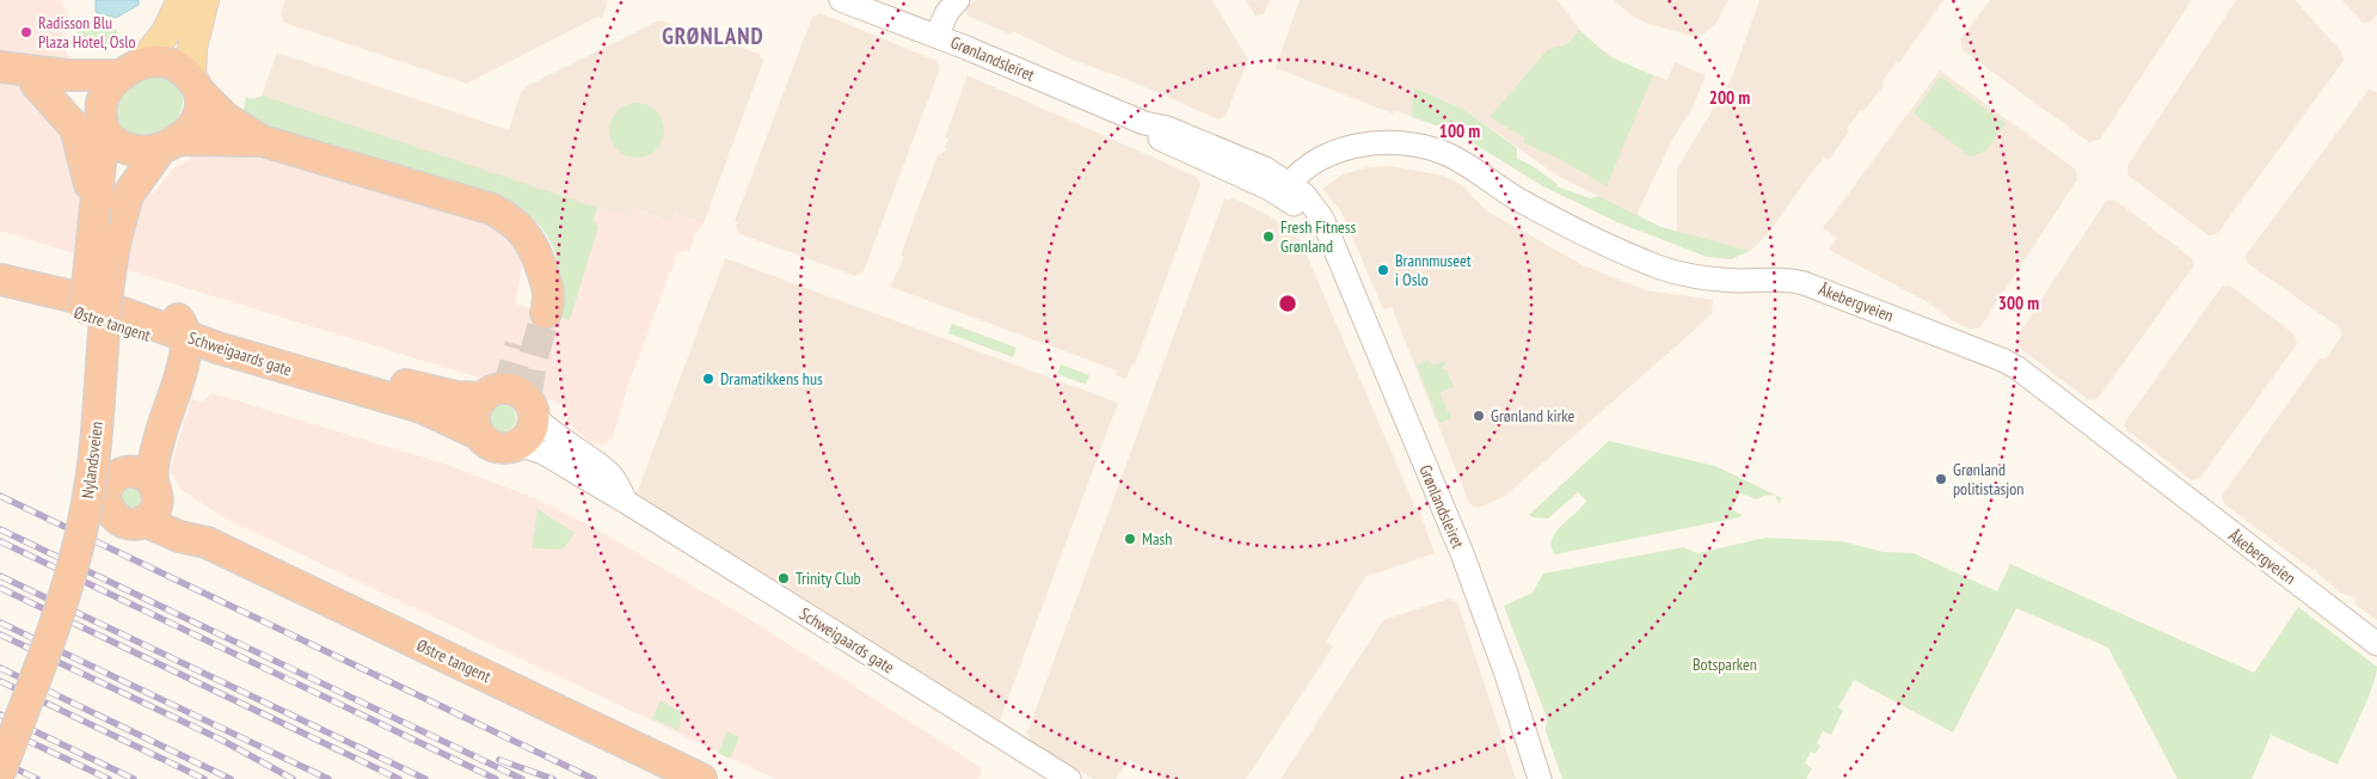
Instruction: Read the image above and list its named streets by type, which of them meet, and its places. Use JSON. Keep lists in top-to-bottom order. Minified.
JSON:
{"streets":{"highway":["Østre tangent","Schweigaards gate","Nylandsveien"],"street":["Grønlandsleiret","Åkebergveien"]},"crossings":[["Grønlandsleiret","Åkebergveien"],["Østre tangent","Schweigaards gate"]],"districts":["GRØNLAND"],"parks":["Botsparken"],"places":["Radisson Blu Plaza Hotel, Oslo","Fresh Fitness Grønland","Brannmuseet i Oslo","Dramatikkens hus","Grønland kirke","Grønland politistasjon","Mash","Trinity Club"],"rings":["200 m","100 m","300 m"]}
